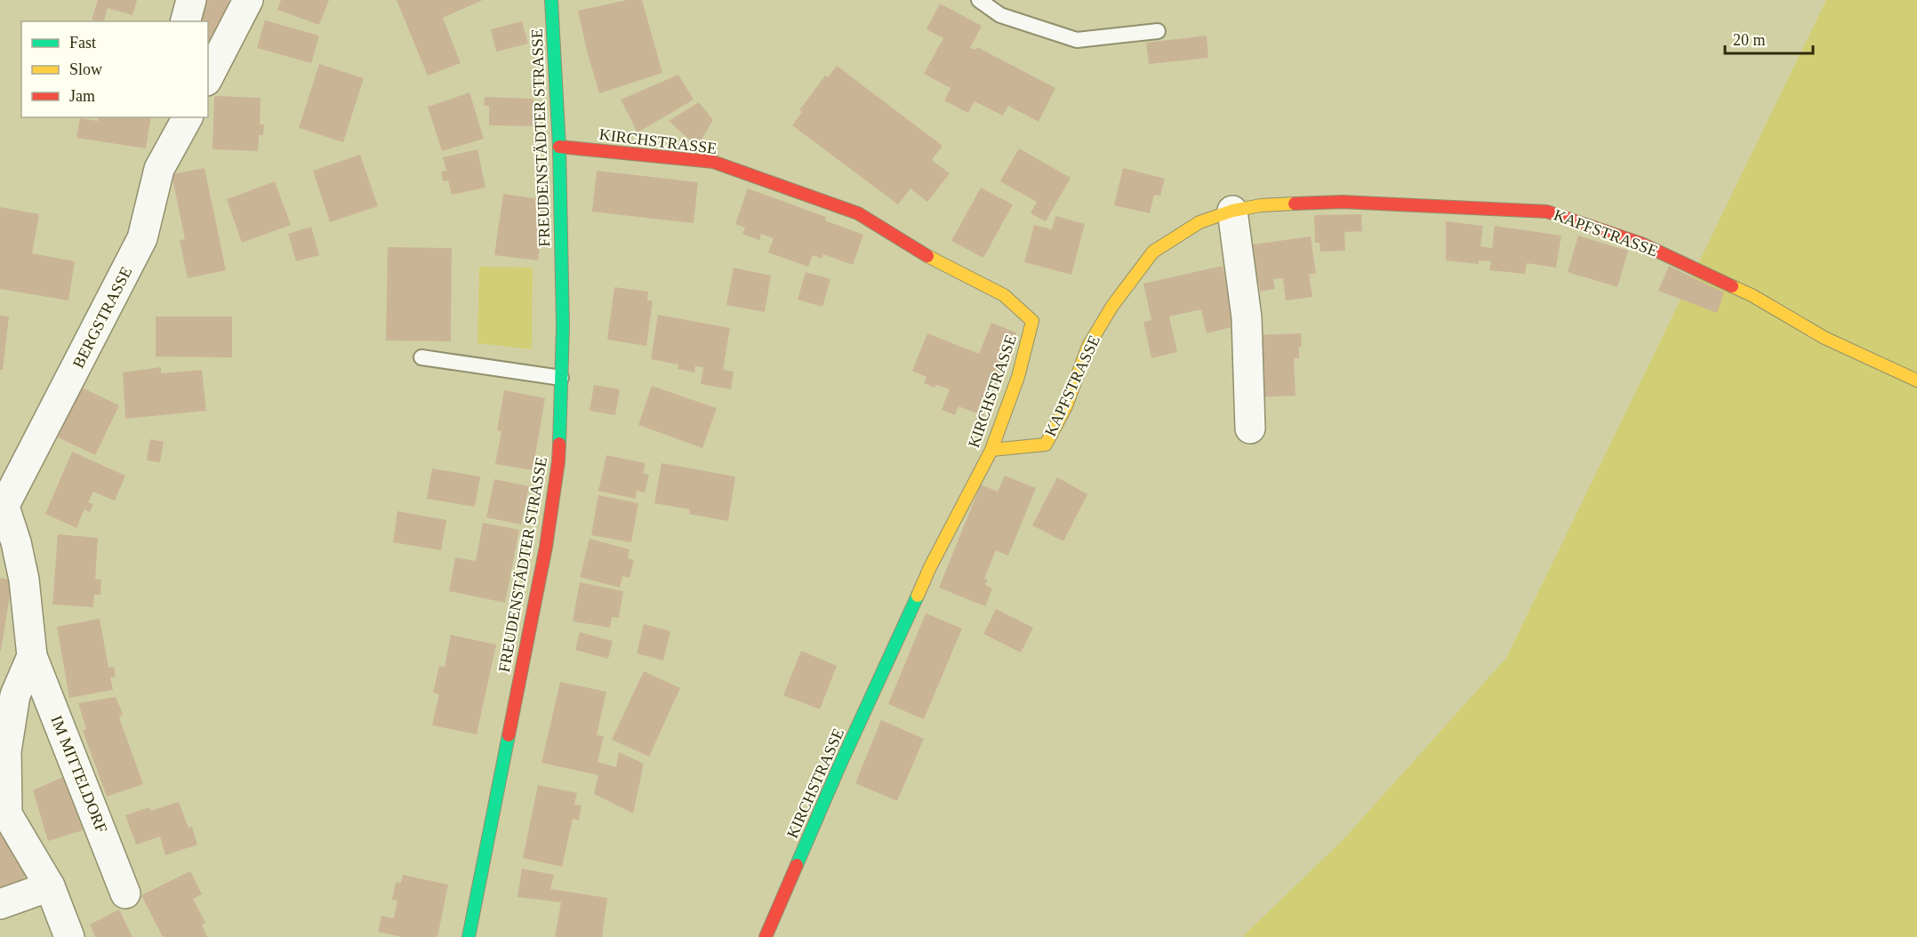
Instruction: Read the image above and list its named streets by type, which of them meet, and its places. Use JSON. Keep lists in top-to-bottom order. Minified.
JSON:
{"streets":{"street":["FREUDENSTÄDTER STRASSE","KIRCHSTRASSE","KAPFSTRASSE","BERGSTRASSE","IM MITTELDORF"]},"crossings":[["FREUDENSTÄDTER STRASSE","KIRCHSTRASSE"],["KIRCHSTRASSE","KAPFSTRASSE"],["BERGSTRASSE","IM MITTELDORF"]],"legend":["Fast","Slow","Jam"],"scale_bar":"20 m"}
